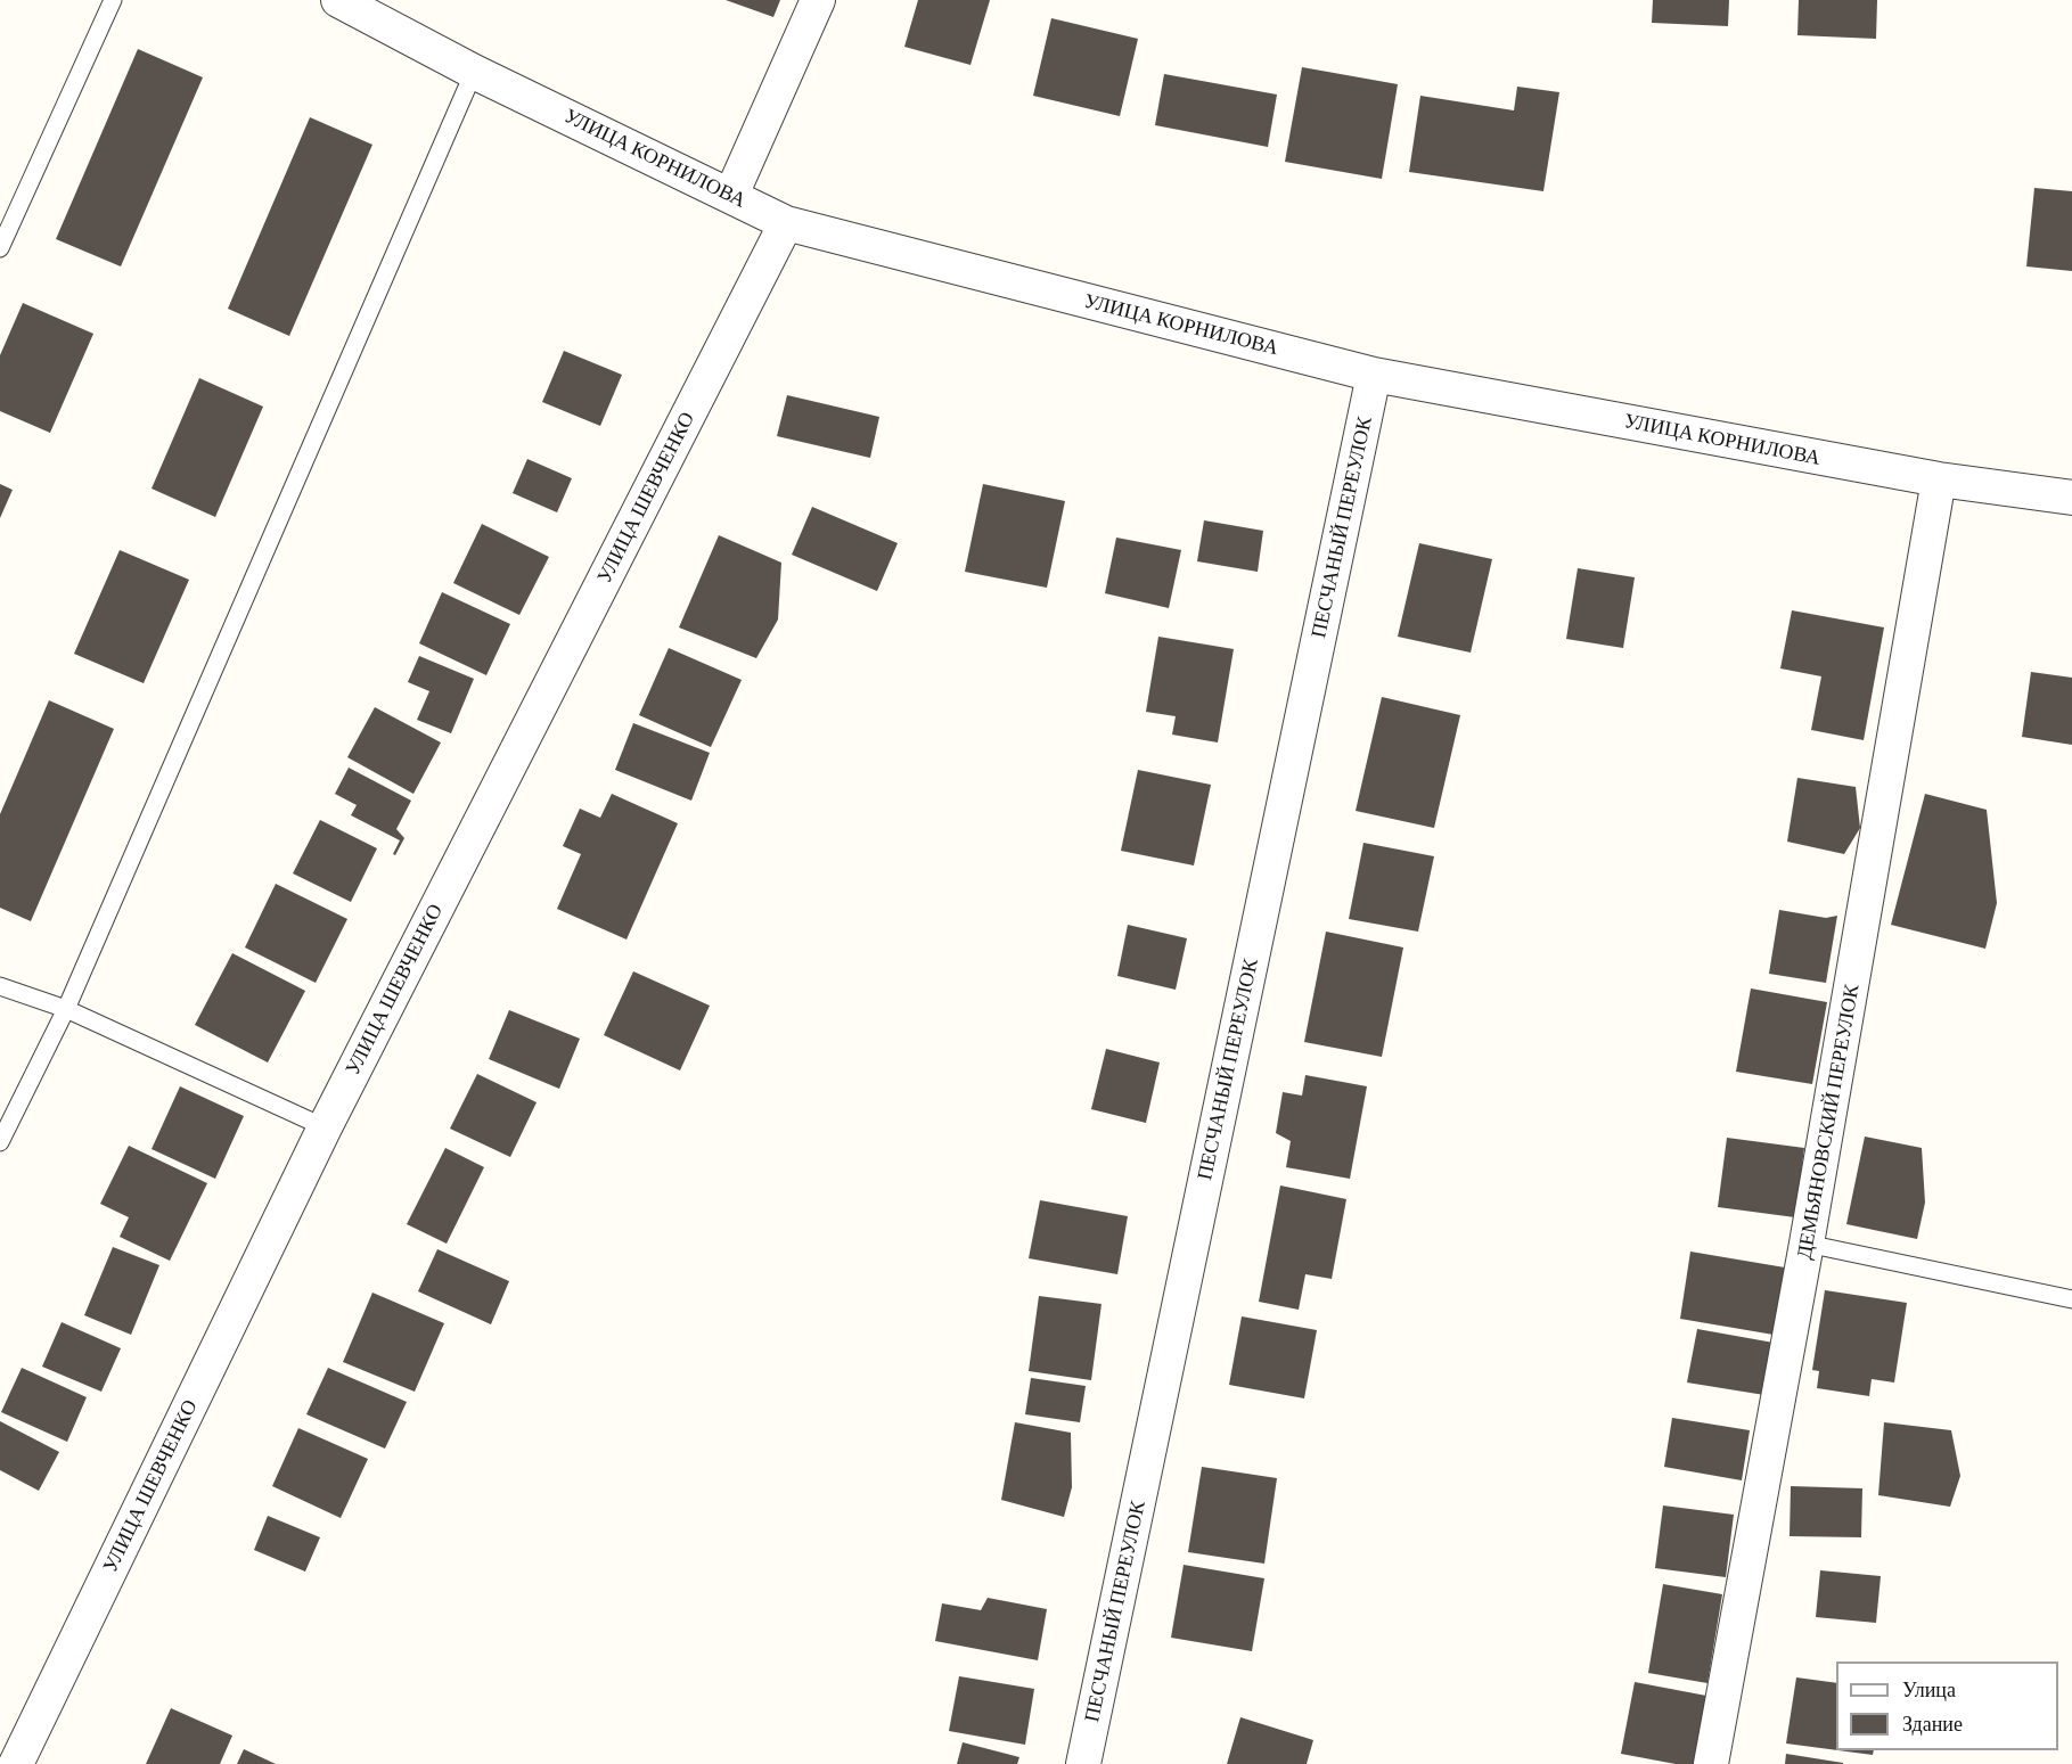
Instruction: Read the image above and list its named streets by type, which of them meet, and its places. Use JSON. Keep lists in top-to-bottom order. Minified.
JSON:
{"streets":{"street":["УЛИЦА КОРНИЛОВА","УЛИЦА ШЕВЧЕНКО","ПЕСЧАНЫЙ ПЕРЕУЛОК","ДЕМЬЯНОВСКИЙ ПЕРЕУЛОК"]},"crossings":[["УЛИЦА КОРНИЛОВА","УЛИЦА ШЕВЧЕНКО"],["УЛИЦА КОРНИЛОВА","ПЕСЧАНЫЙ ПЕРЕУЛОК"],["УЛИЦА КОРНИЛОВА","ДЕМЬЯНОВСКИЙ ПЕРЕУЛОК"]],"legend":["Улица","Здание"]}
